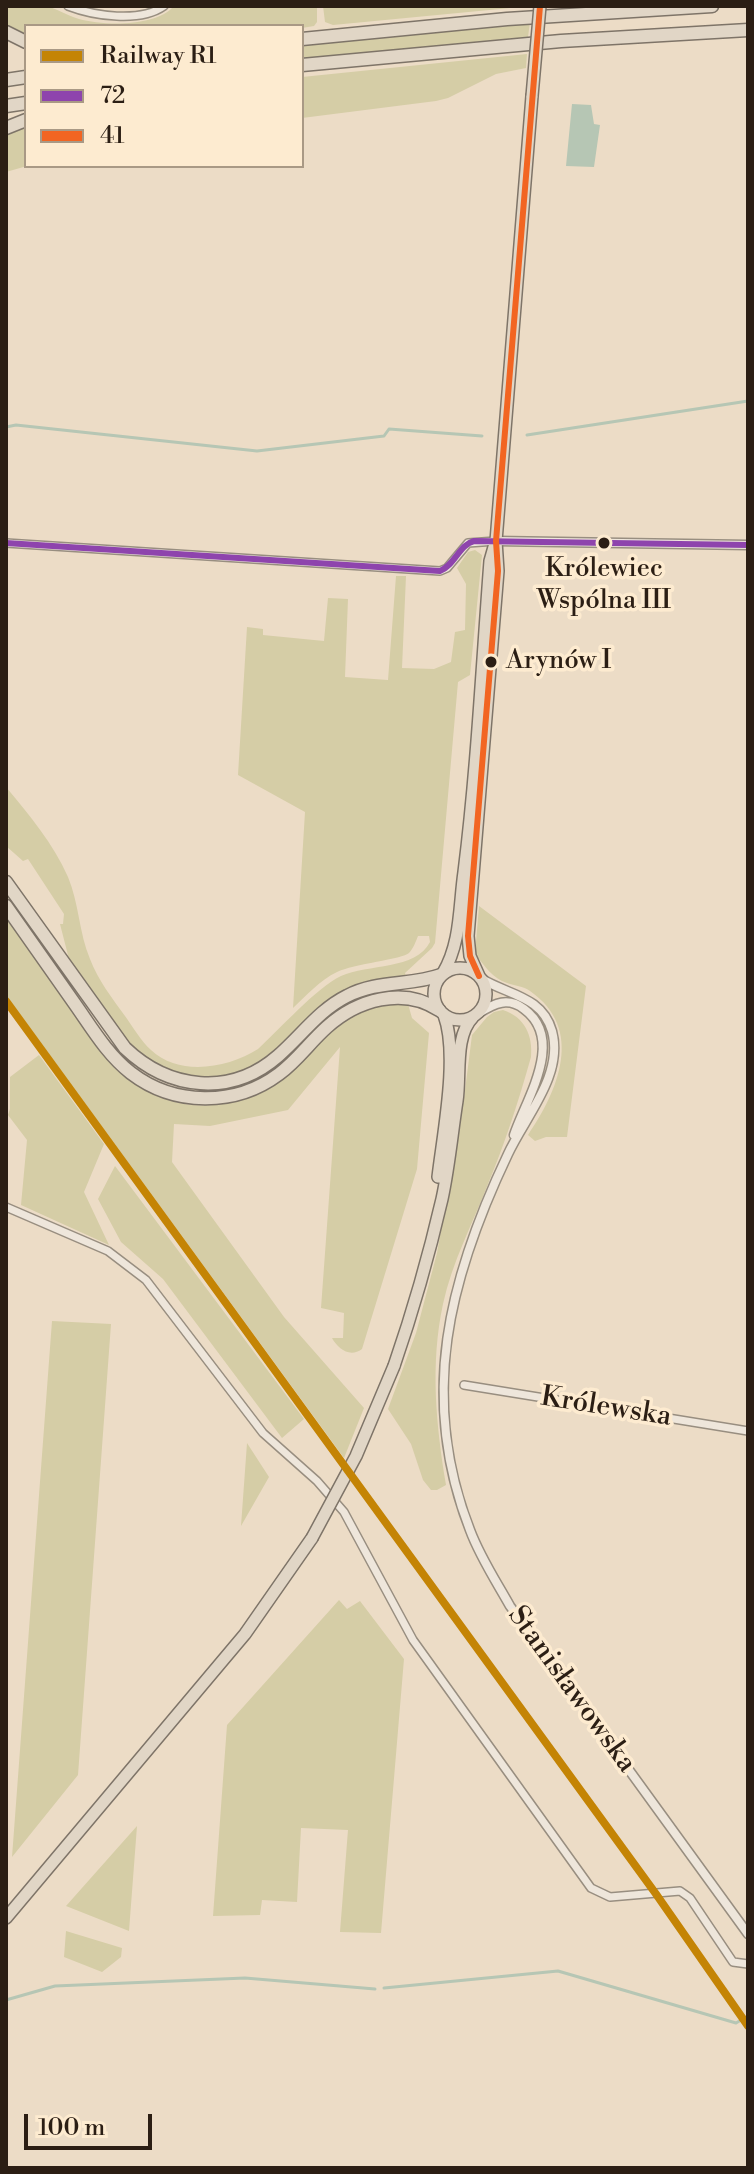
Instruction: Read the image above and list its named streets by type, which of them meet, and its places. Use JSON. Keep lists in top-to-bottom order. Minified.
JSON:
{"streets":{"street":["Królewska","Stanisławowska"]},"places":["Królewiec Wspólna III","Arynów I"],"lines":["transit line 41","transit line 72","rail line R1"],"legend":["Railway R1","72","41"],"scale_bar":"100 m"}
